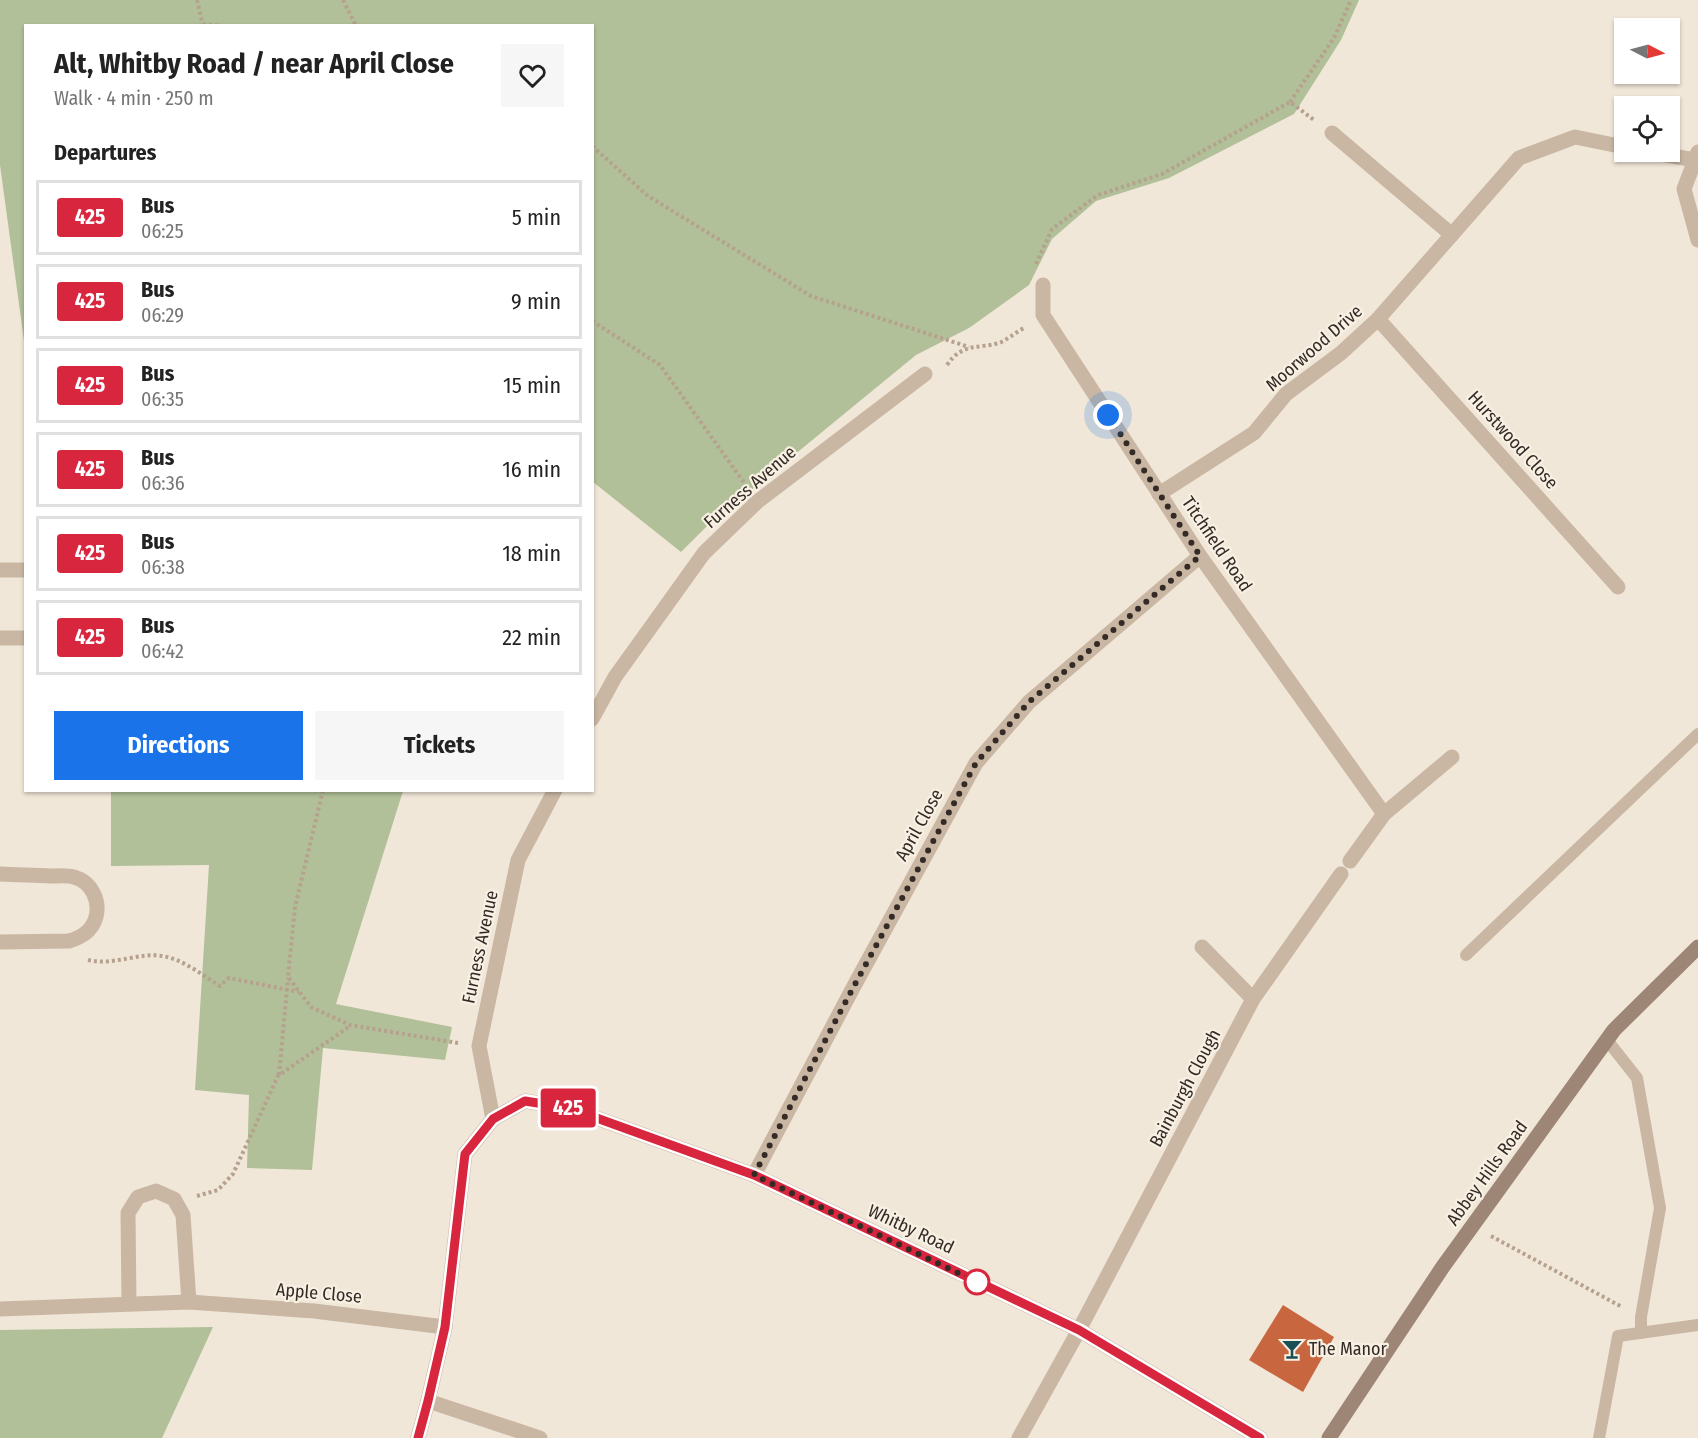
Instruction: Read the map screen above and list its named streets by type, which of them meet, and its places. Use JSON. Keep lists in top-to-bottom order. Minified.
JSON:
{"streets":{"main road":["Abbey Hills Road"],"street":["Moorwood Drive","Hurstwood Close","Furness Avenue","Titchfield Road","April Close","Bainburgh Clough","Whitby Road","Apple Close"]},"crossings":[["Moorwood Drive","Hurstwood Close"],["Moorwood Drive","Titchfield Road"],["Furness Avenue","Whitby Road"],["Titchfield Road","April Close"],["Titchfield Road","Bainburgh Clough"],["April Close","Whitby Road"],["Bainburgh Clough","Whitby Road"]],"places":{"bar":["The Manor"]},"lines":["bus line 425"],"north":"right","page":{"on_map":"425","heading":[["Alt, Whitby Road / near April Close","Walk · 4 min · 250 m"],"Departures"],"list":[{"mark":"425","name":"Bus","note":"06:25","value":"5 min"},{"mark":"425","name":"Bus","note":"06:29","value":"9 min"},{"mark":"425","name":"Bus","note":"06:35","value":"15 min"},{"mark":"425","name":"Bus","note":"06:36","value":"16 min"},{"mark":"425","name":"Bus","note":"06:38","value":"18 min"},{"mark":"425","name":"Bus","note":"06:42","value":"22 min"}],"buttons":["Directions","Tickets"]}}
